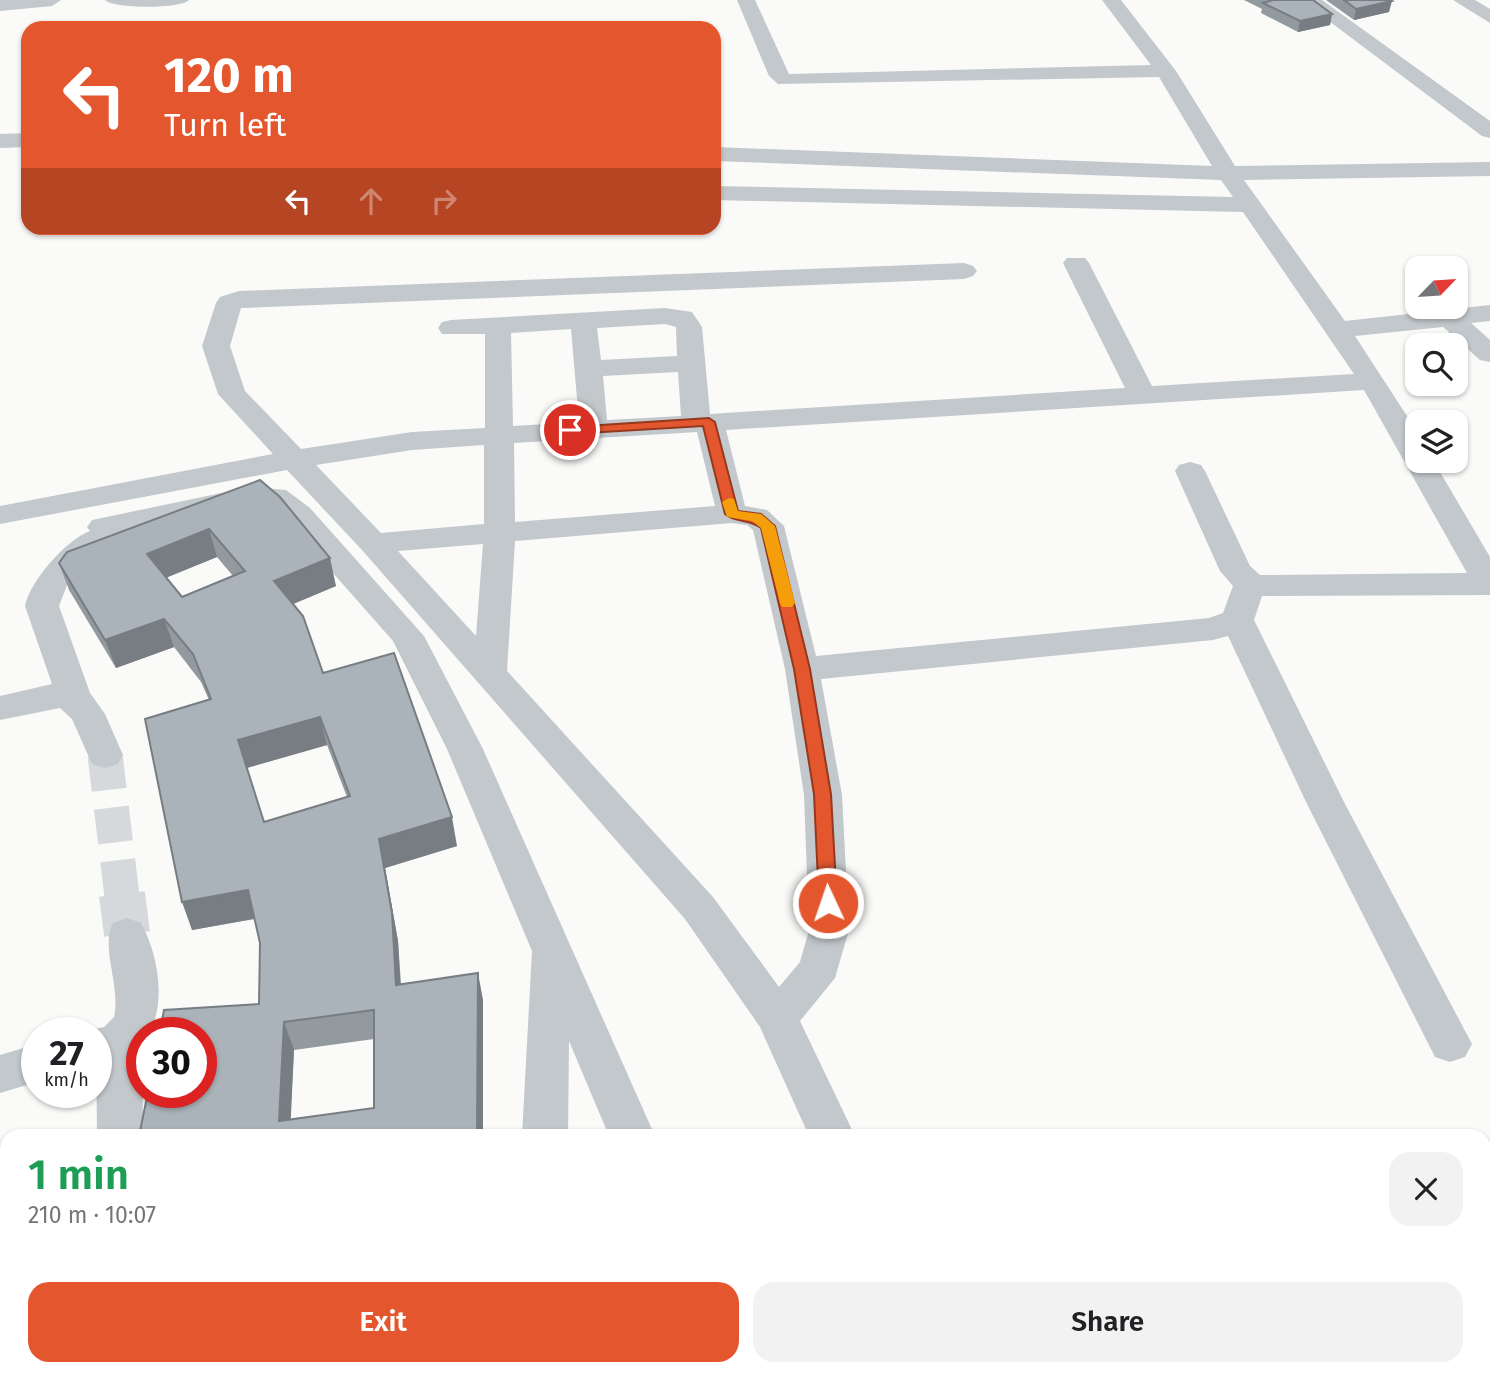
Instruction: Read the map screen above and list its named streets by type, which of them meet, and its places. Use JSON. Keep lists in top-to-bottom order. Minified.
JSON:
{"north":"top right","page":{"turn":["120 m","Turn left"],"speed":"27 km/h","limit":"30","heading":["1 min","210 m · 10:07"],"buttons":["Exit","Share"]}}
